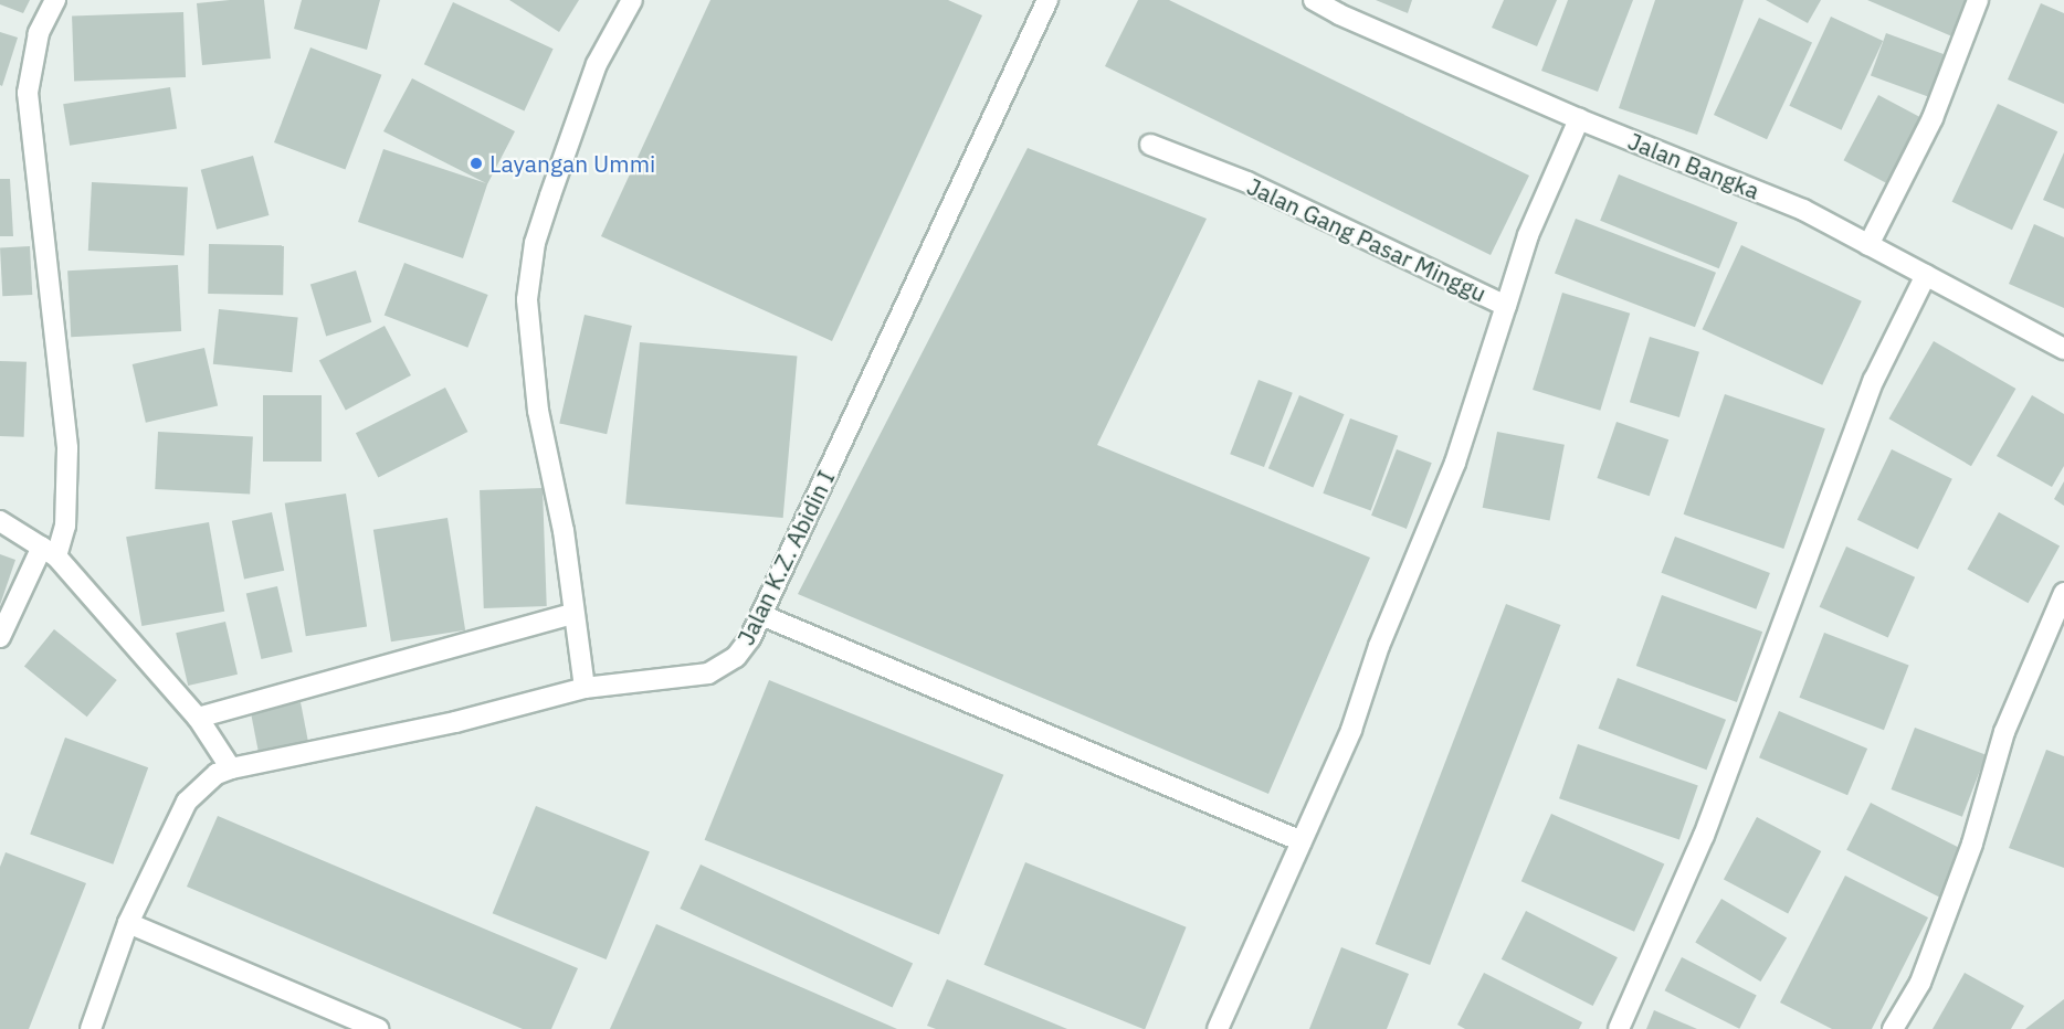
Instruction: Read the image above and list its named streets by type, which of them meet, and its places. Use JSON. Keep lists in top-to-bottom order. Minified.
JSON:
{"streets":{"street":["Jalan Bangka","Jalan Gang Pasar Minggu","Jalan K.Z. Abidin I"]},"crossings":[["Jalan Bangka","Jalan Gang Pasar Minggu"]],"places":["Layangan Ummi"]}
